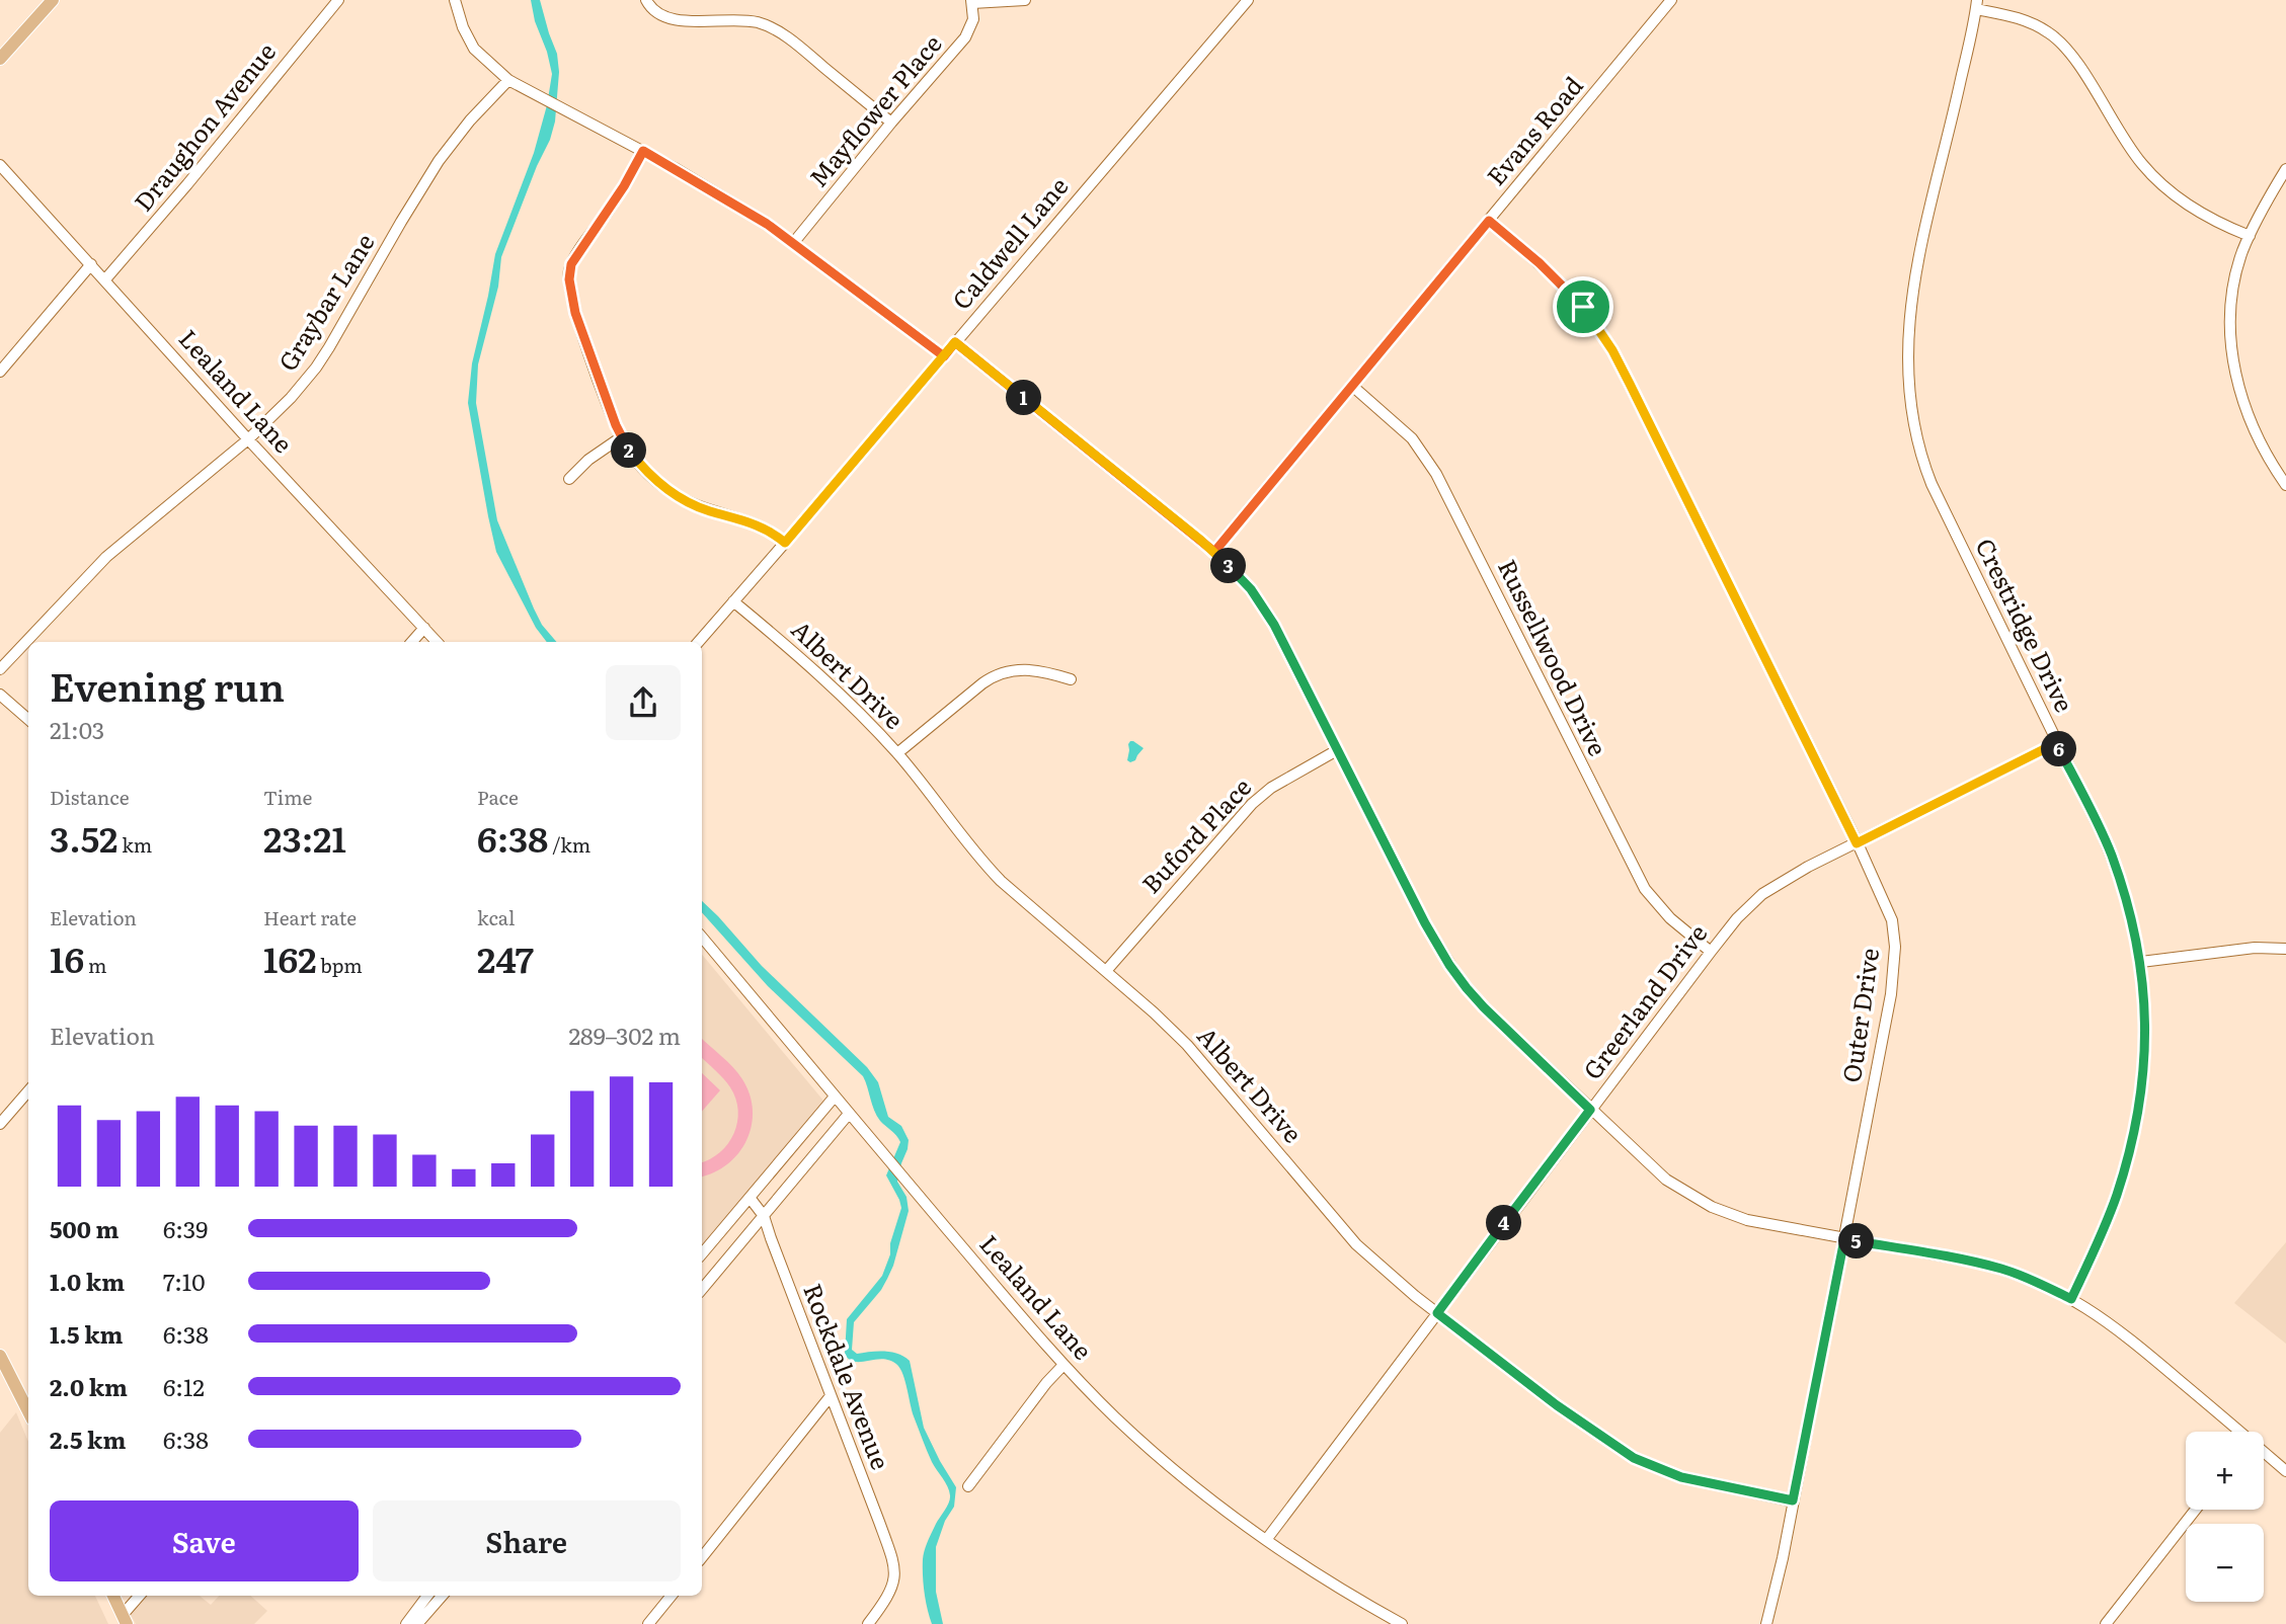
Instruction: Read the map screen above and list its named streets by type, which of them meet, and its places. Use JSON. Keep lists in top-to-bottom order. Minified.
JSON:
{"streets":{"street":["Mayflower Place","Draughon Avenue","Evans Road","Caldwell Lane","Graybar Lane","Lealand Lane","Crestridge Drive","Russellwood Drive","Albert Drive","Buford Place","Greerland Drive","Outer Drive","Rockdale Avenue"]},"crossings":[["Draughon Avenue","Lealand Lane"],["Evans Road","Russellwood Drive"],["Evans Road","Outer Drive"],["Caldwell Lane","Albert Drive"],["Graybar Lane","Lealand Lane"],["Lealand Lane","Greerland Drive"],["Crestridge Drive","Greerland Drive"],["Russellwood Drive","Greerland Drive"],["Albert Drive","Buford Place"],["Albert Drive","Greerland Drive"],["Albert Drive","Outer Drive"],["Greerland Drive","Outer Drive"]],"page":{"pins":["1","2","3","6","4","5"],"heading":["Evening run","21:03"],"stats":[["Distance","3.52 km"],["Time","23:21"],["Pace","6:38 /km"],["Elevation","16 m"],["Heart rate","162 bpm"],["kcal","247"]],"chart":["Elevation","289–302 m"],"list":[{"name":"500 m","note":"6:39"},{"name":"1.0 km","note":"7:10"},{"name":"1.5 km","note":"6:38"},{"name":"2.0 km","note":"6:12"},{"name":"2.5 km","note":"6:38"}],"map_buttons":["+","−"],"buttons":["Save","Share"]}}
